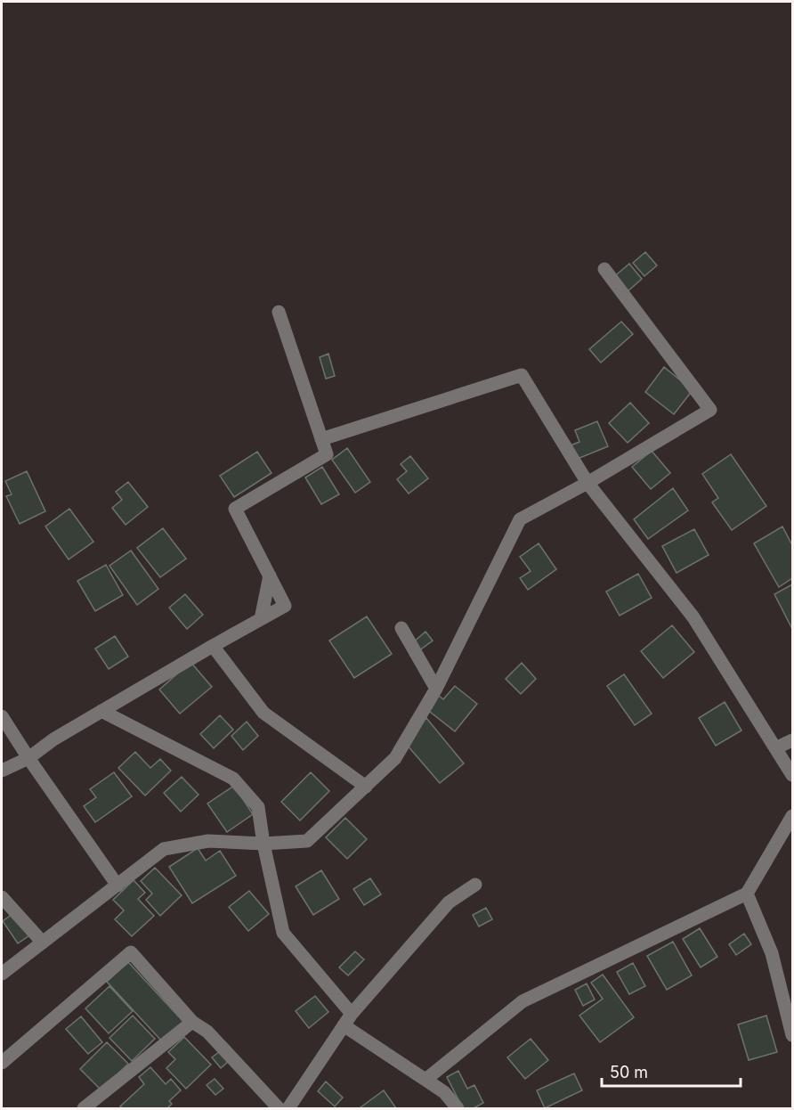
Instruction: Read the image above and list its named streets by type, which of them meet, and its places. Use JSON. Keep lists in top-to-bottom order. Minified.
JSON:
{"scale_bar":"50 m"}
